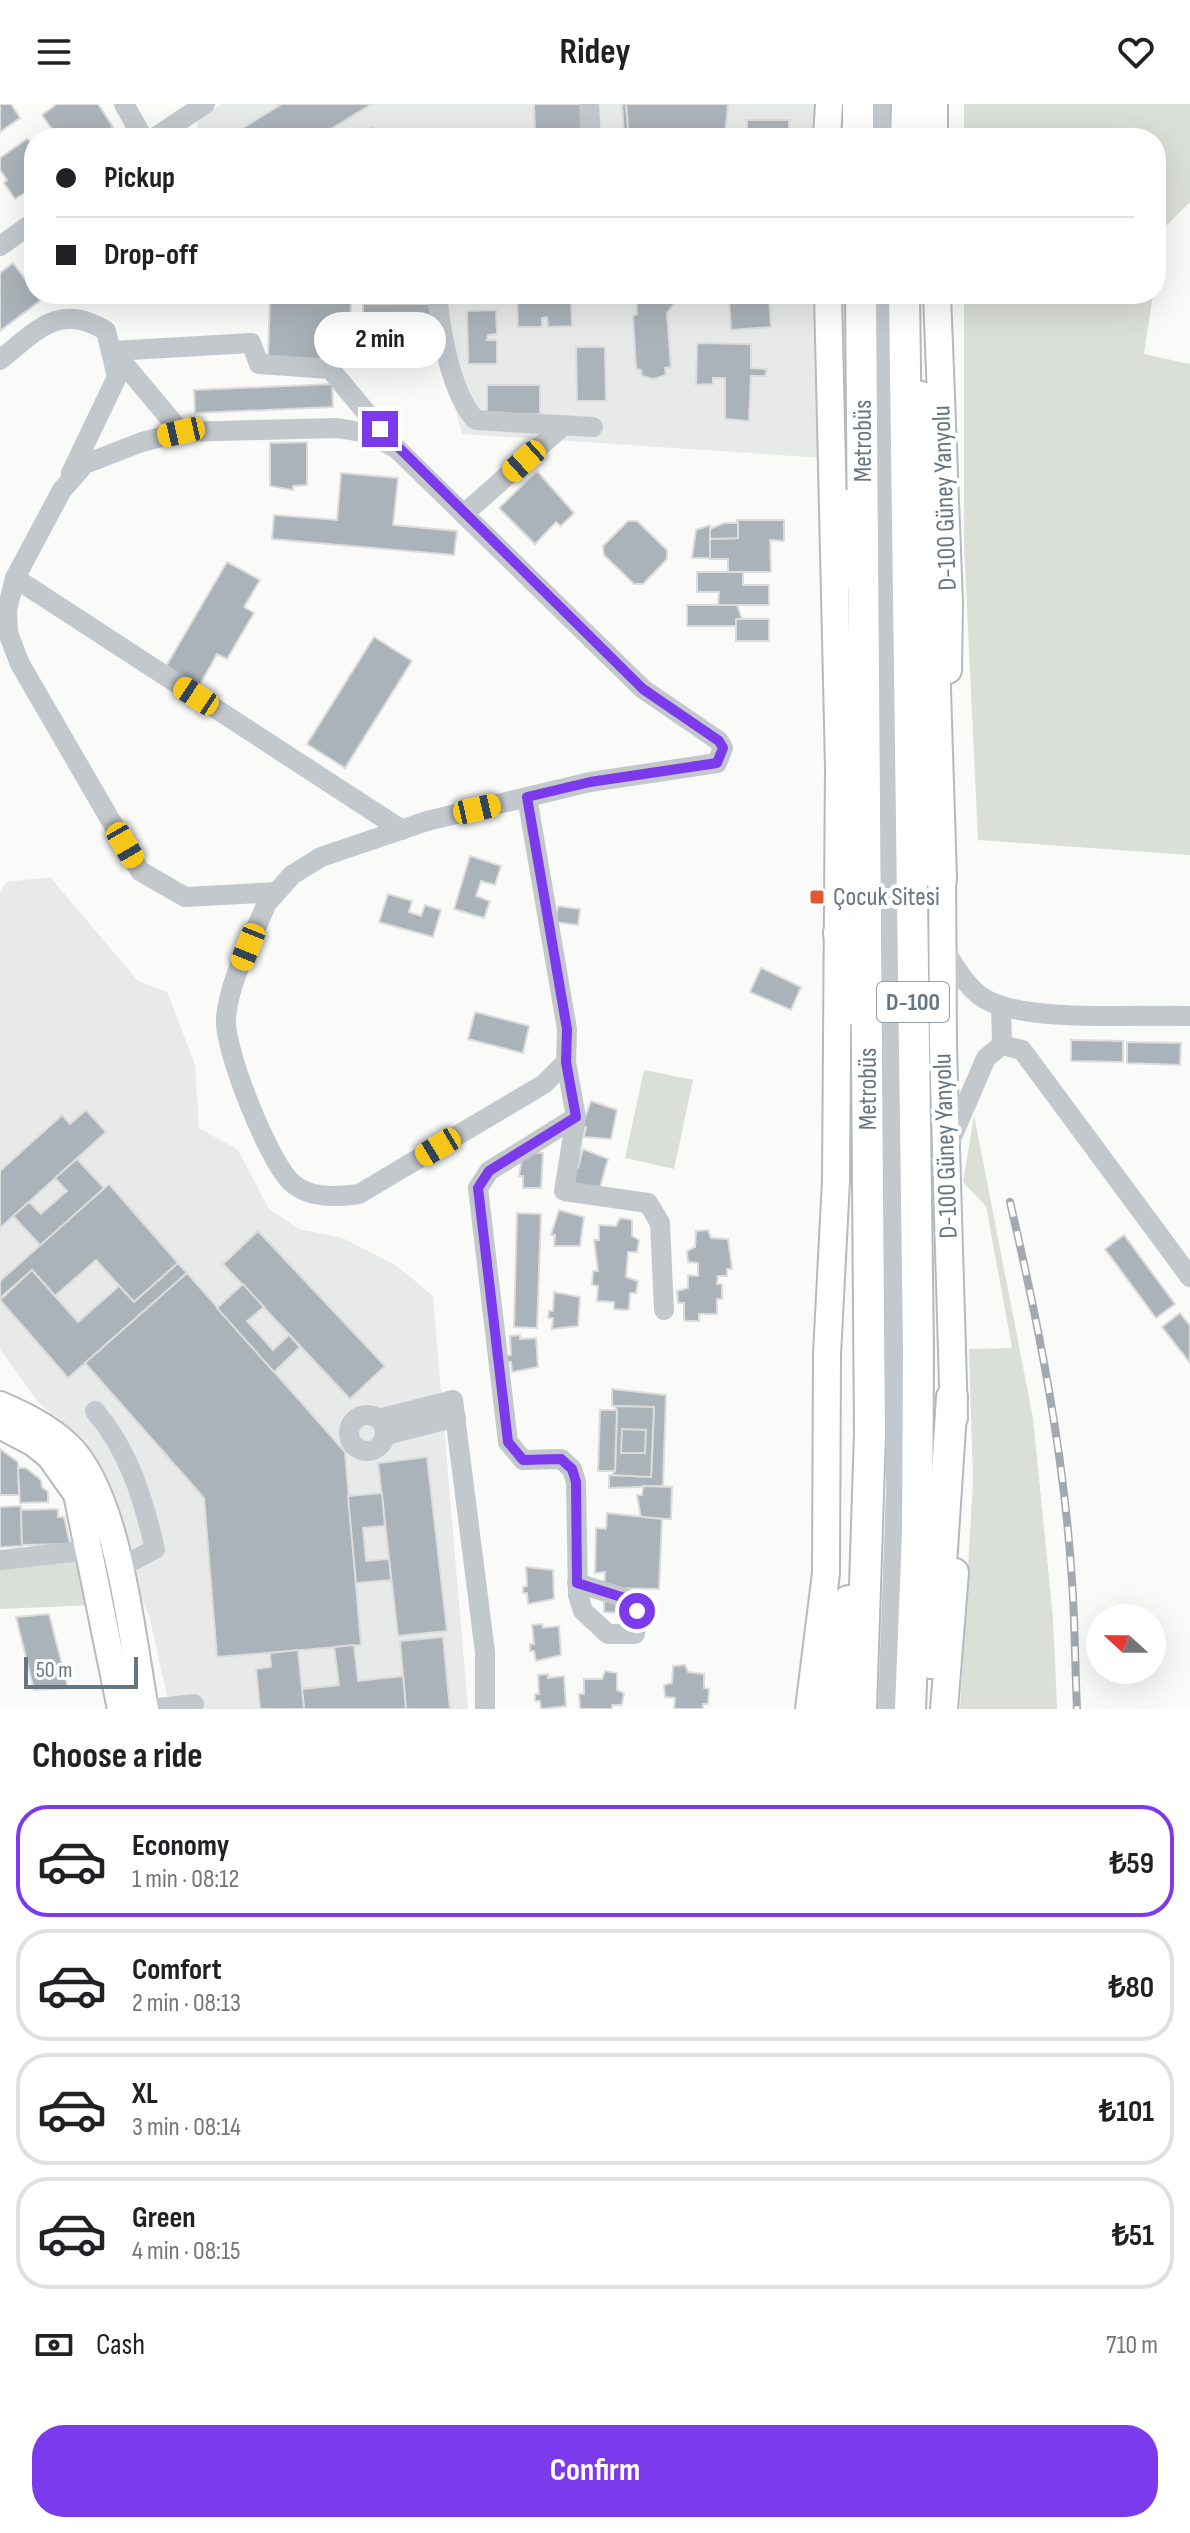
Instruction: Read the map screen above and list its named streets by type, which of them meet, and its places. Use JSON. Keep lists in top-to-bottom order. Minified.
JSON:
{"streets":{"highway":["D-100"],"main road":["D-100 Güney Yanyolu"],"street":["Metrobüs"]},"places":{"transit":["Çocuk Sitesi"]},"scale_bar":"50 m","north":"left","page":{"header":"Ridey","banner":["Pickup","Drop-off"],"bubble":"2 min","scale":"50 m","heading":"Choose a ride","list":[{"name":"Economy","note":"1 min · 08:12","value":"₺59"},{"name":"Comfort","note":"2 min · 08:13","value":"₺80"},{"name":"XL","note":"3 min · 08:14","value":"₺101"},{"name":"Green","note":"4 min · 08:15","value":"₺51"}],"pay":["Cash","710 m"],"buttons":"Confirm"}}
